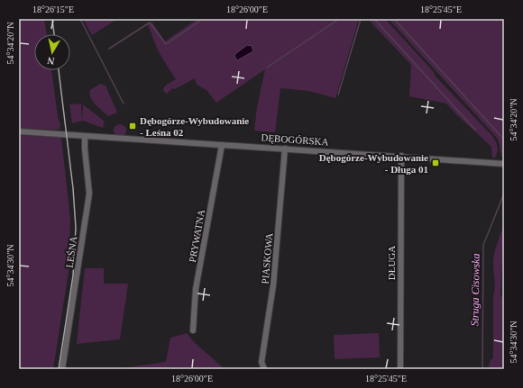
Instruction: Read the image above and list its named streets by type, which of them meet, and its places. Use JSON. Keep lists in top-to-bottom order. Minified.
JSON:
{"streets":{"street":["DĘBOGÓRSKA","PRYWATNA","LEŚNA","PIASKOWA","DŁUGA"]},"crossings":[["DĘBOGÓRSKA","PRYWATNA"],["DĘBOGÓRSKA","LEŚNA"],["DĘBOGÓRSKA","PIASKOWA"],["DĘBOGÓRSKA","DŁUGA"]],"water":["Struga Cisowska"],"places":{"transit":["Dębogórze-Wybudowanie - Leśna 02","Dębogórze-Wybudowanie - Długa 01"]},"north":"bottom","coordinates":["18°26'15\"E","18°26'00\"E","18°25'45\"E","54°34'20\"N","54°34'30\"N"]}
